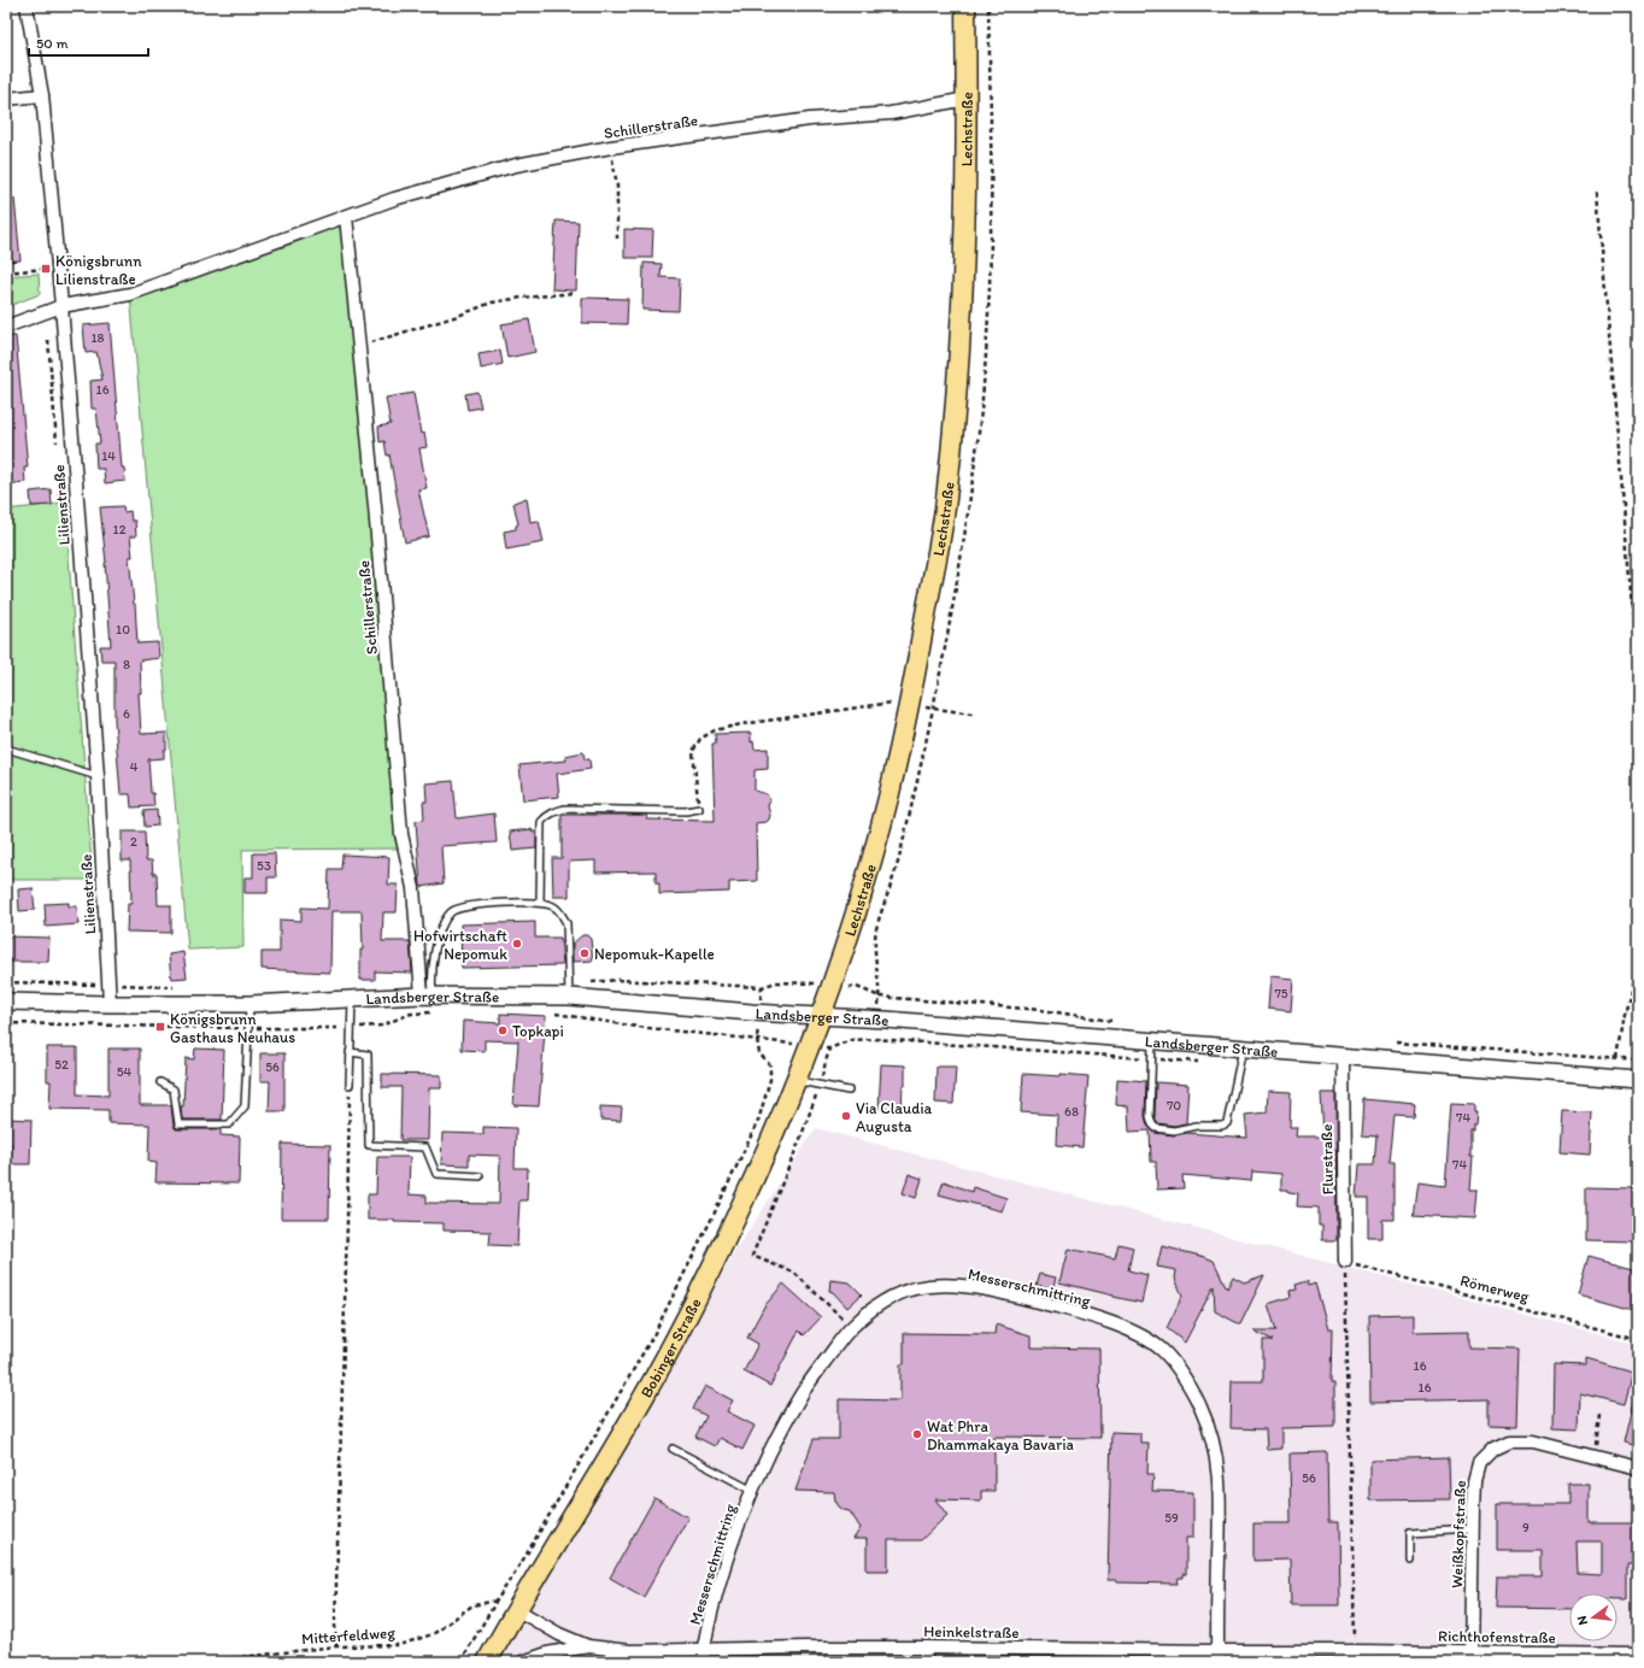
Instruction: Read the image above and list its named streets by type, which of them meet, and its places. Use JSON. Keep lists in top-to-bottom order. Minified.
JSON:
{"streets":{"main road":["Lechstraße","Bobinger Straße"],"street":["Schillerstraße","Lilienstraße","Landsberger Straße","Flurstraße","Messerschmittring","Weißkopfstraße","Heinkelstraße","Richthofenstraße"],"path":["Römerweg","Mitterfeldweg"]},"crossings":[["Schillerstraße","Lechstraße"],["Schillerstraße","Lilienstraße"],["Schillerstraße","Landsberger Straße"],["Lechstraße","Landsberger Straße"],["Lechstraße","Bobinger Straße"],["Lilienstraße","Landsberger Straße"],["Landsberger Straße","Flurstraße"],["Landsberger Straße","Bobinger Straße"],["Flurstraße","Römerweg"],["Messerschmittring","Heinkelstraße"],["Bobinger Straße","Heinkelstraße"],["Weißkopfstraße","Richthofenstraße"],["Heinkelstraße","Richthofenstraße"]],"places":{"transit":["Königsbrunn Lilienstraße","Königsbrunn Gasthaus Neuhaus"],"other":["Hofwirtschaft Nepomuk","Nepomuk-Kapelle","Topkapi","Via Claudia Augusta","Wat Phra Dhammakaya Bavaria"]},"house_numbers":["18","16","14","12","10","8","6","4","2","53","75","52","56","54","70","68","74","74","16","16","56","59","9"],"scale_bar":"50 m","north":"left"}
